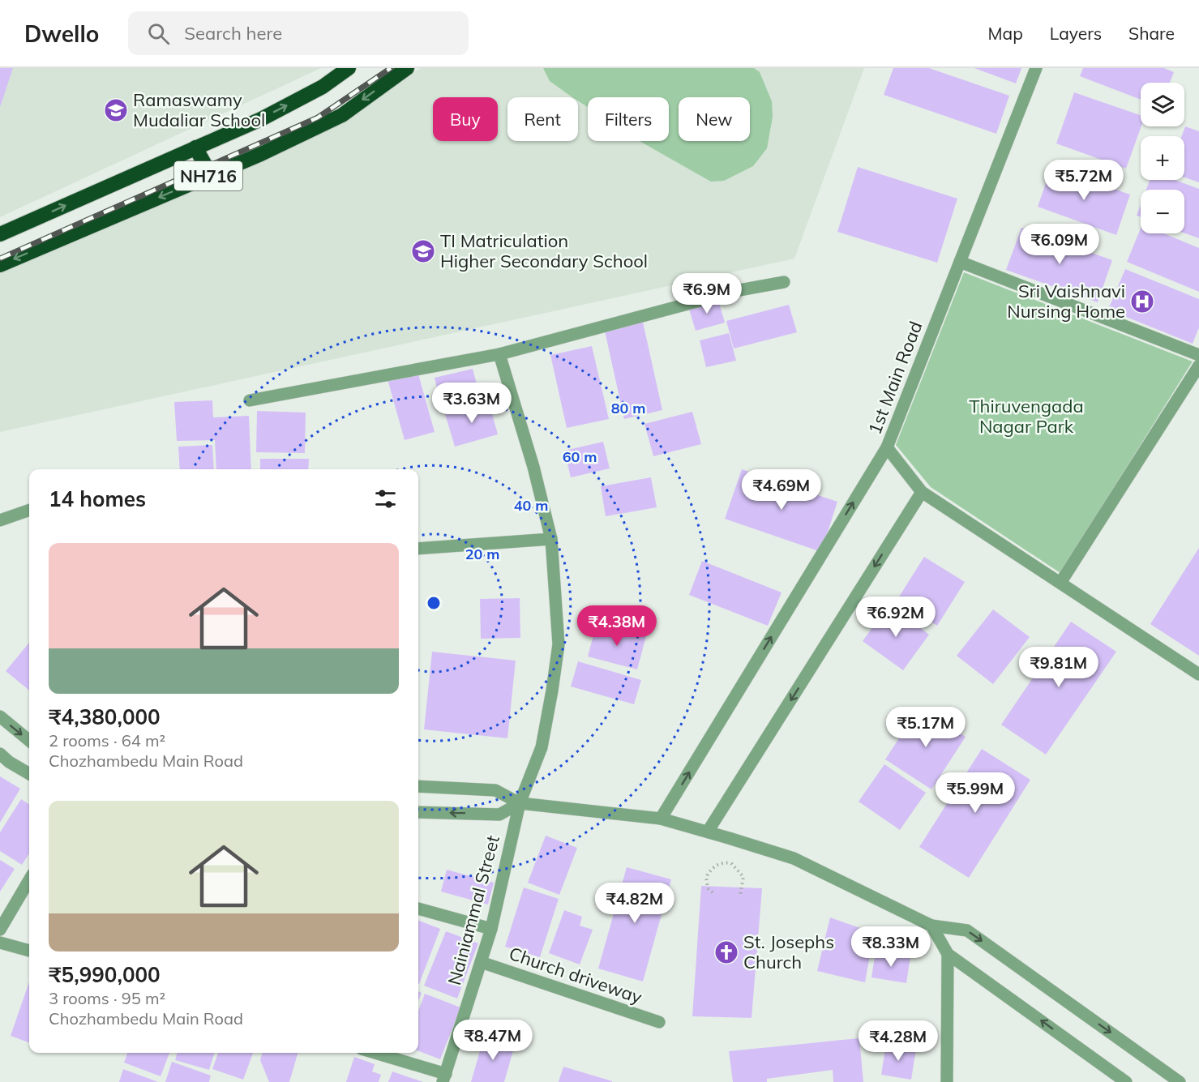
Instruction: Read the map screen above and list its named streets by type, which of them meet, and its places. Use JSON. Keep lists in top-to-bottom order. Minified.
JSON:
{"streets":{"highway":["NH716"],"street":["1st Main Road","Nainiammal Street","Church driveway"]},"crossings":[["Nainiammal Street","Church driveway"]],"parks":["Thiruvengada Nagar Park"],"places":{"school or university":["Ramaswamy Mudaliar School","TI Matriculation Higher Secondary School"],"hospital":["Sri Vaishnavi Nursing Home"],"church":["St. Josephs Church"]},"page":{"header":"Dwello","search":"Search here","nav":["Map","Layers","Share"],"map_buttons":["+","−"],"chip":["Buy","Rent","Filters","New"],"price":["₹5.72M","₹6.09M","₹6.9M","₹3.63M","₹4.69M","₹6.92M","₹4.38M","₹9.81M","₹5.17M","₹5.99M","₹4.82M","₹8.33M","₹8.47M","₹4.28M"],"heading":"14 homes","list":[{"name":"₹4,380,000","note":"2 rooms · 64 m² · Chozhambedu Main Road"},{"name":"₹5,990,000","note":"3 rooms · 95 m² · Chozhambedu Main Road"}]},"rings":["80 m","60 m","40 m","20 m"]}
